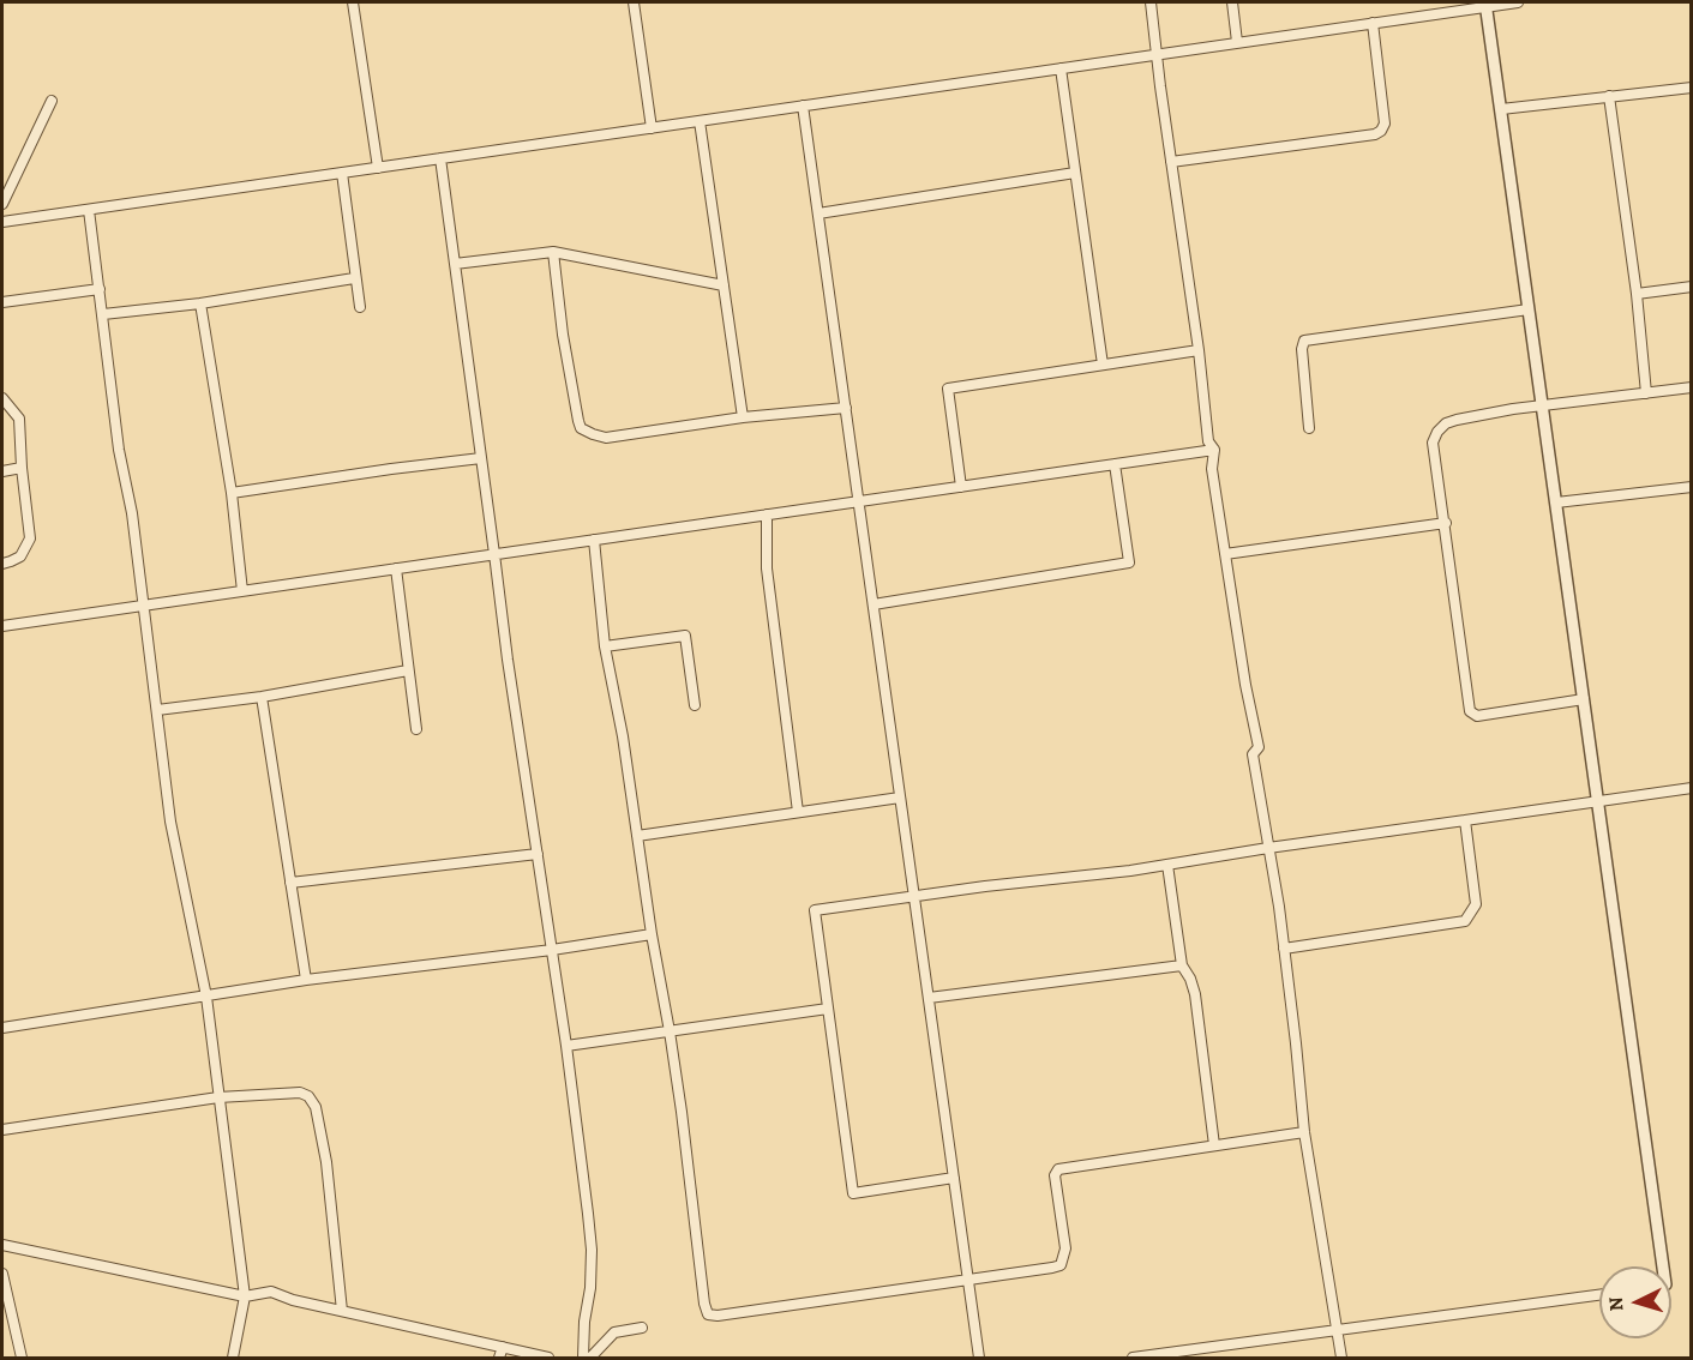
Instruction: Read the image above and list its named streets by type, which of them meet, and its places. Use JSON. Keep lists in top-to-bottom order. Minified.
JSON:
{"north":"left"}
